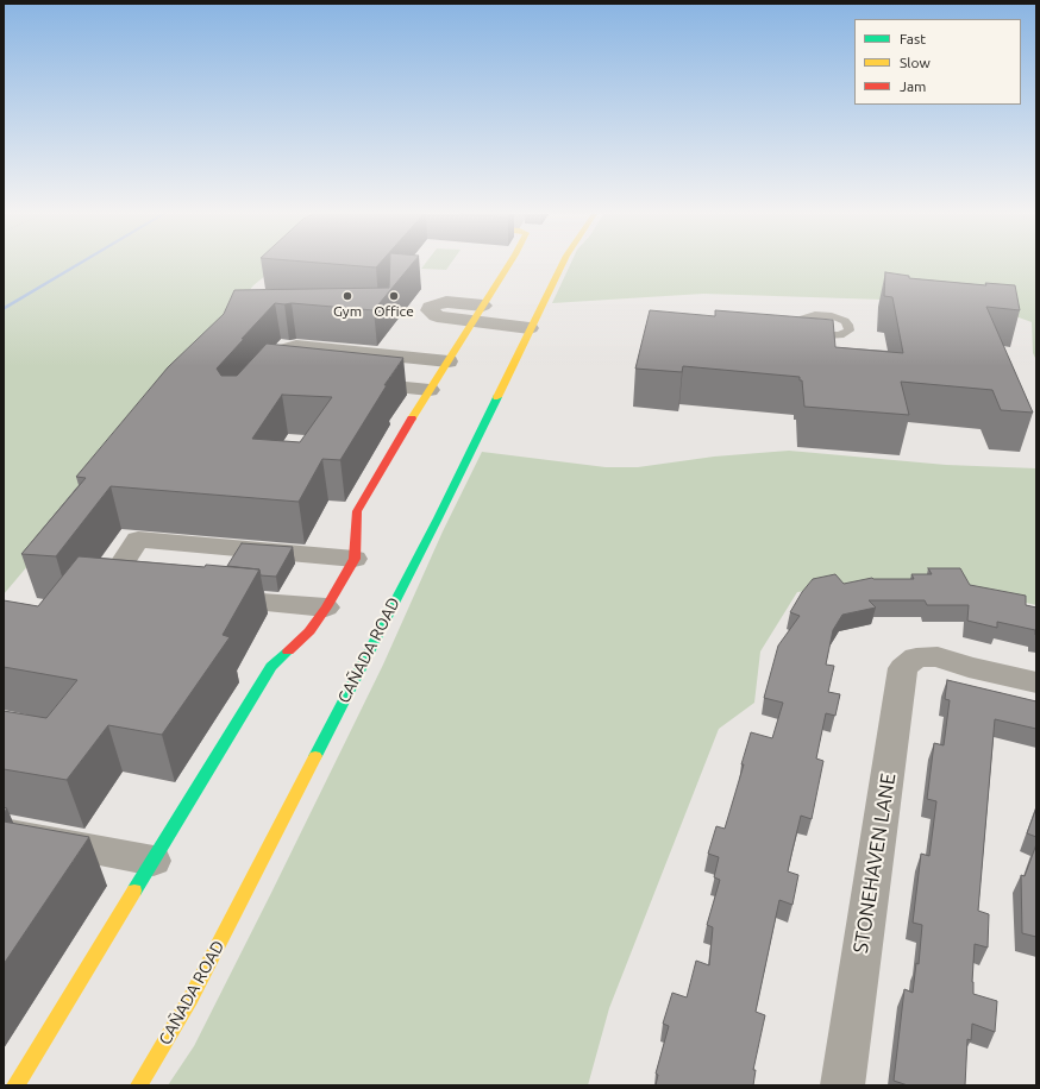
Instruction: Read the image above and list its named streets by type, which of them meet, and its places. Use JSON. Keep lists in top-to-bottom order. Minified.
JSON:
{"streets":{"street":["CAÑADA ROAD","STONEHAVEN LANE"]},"places":["Gym","Office"],"legend":["Fast","Slow","Jam"]}
